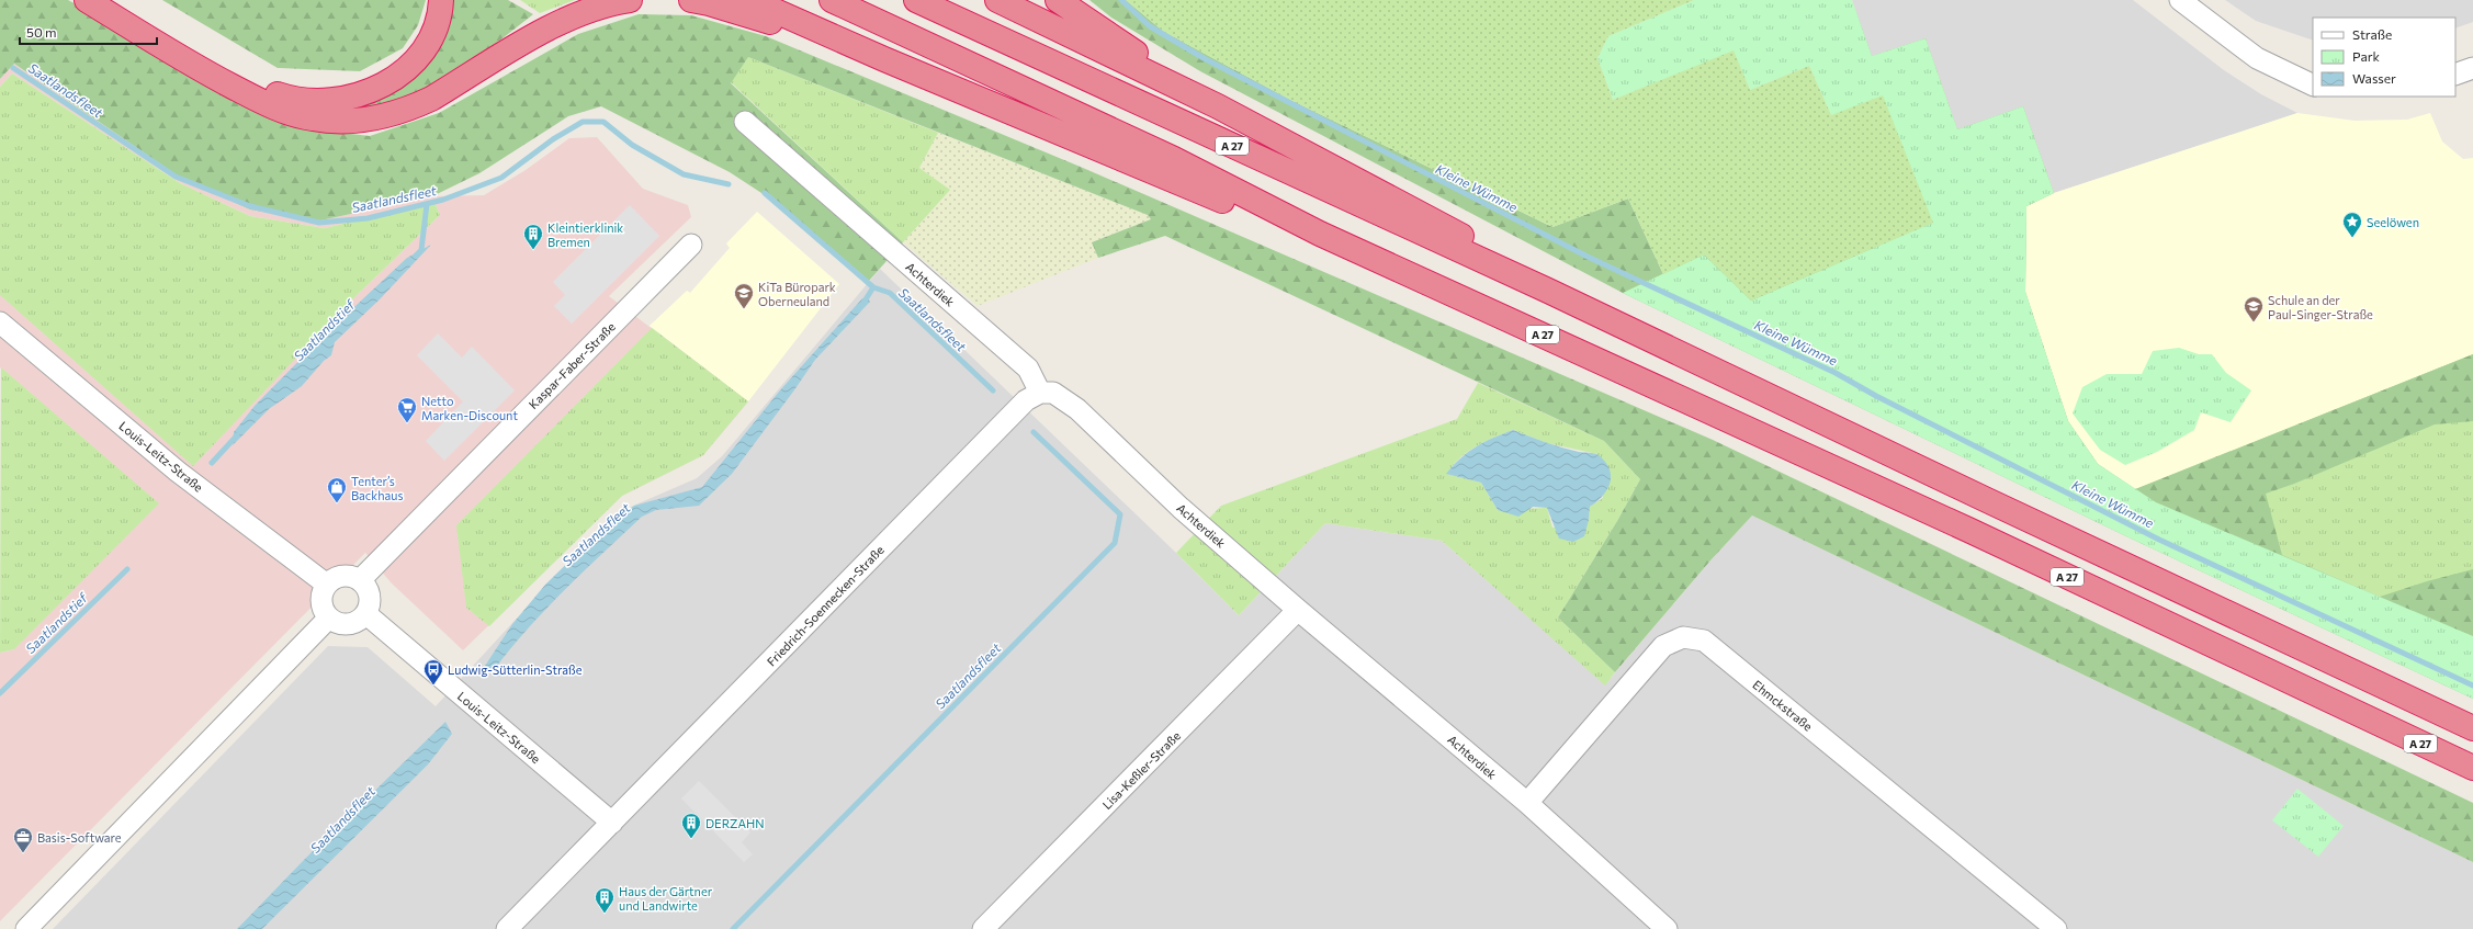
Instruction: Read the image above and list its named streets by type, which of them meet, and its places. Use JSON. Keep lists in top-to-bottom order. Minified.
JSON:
{"streets":{"highway":["A 27"],"street":["Achterdiek","Kaspar-Faber-Straße","Louis-Leitz-Straße","Friedrich-Soennecken-Straße","Ehmckstraße","Lisa-Keßler-Straße"]},"crossings":[["Achterdiek","Friedrich-Soennecken-Straße"],["Achterdiek","Ehmckstraße"],["Achterdiek","Lisa-Keßler-Straße"],["Kaspar-Faber-Straße","Louis-Leitz-Straße"],["Louis-Leitz-Straße","Friedrich-Soennecken-Straße"]],"water":["Saatlandsfleet","Kleine Wümme","Saatlandstief"],"places":{"place":["Seelöwen"],"building":["Kleintierklinik Bremen","DERZAHN","Haus der Gärtner und Landwirte"],"school or university":["KiTa Büropark Oberneuland","Schule an der Paul-Singer-Straße"],"supermarket":["Netto Marken-Discount"],"shop":["Tenter’s Backhaus"],"bus stop":["Ludwig-Sütterlin-Straße"],"office":["Basis-Software"]},"legend":["Straße","Park","Wasser"],"scale_bar":"50 m"}
